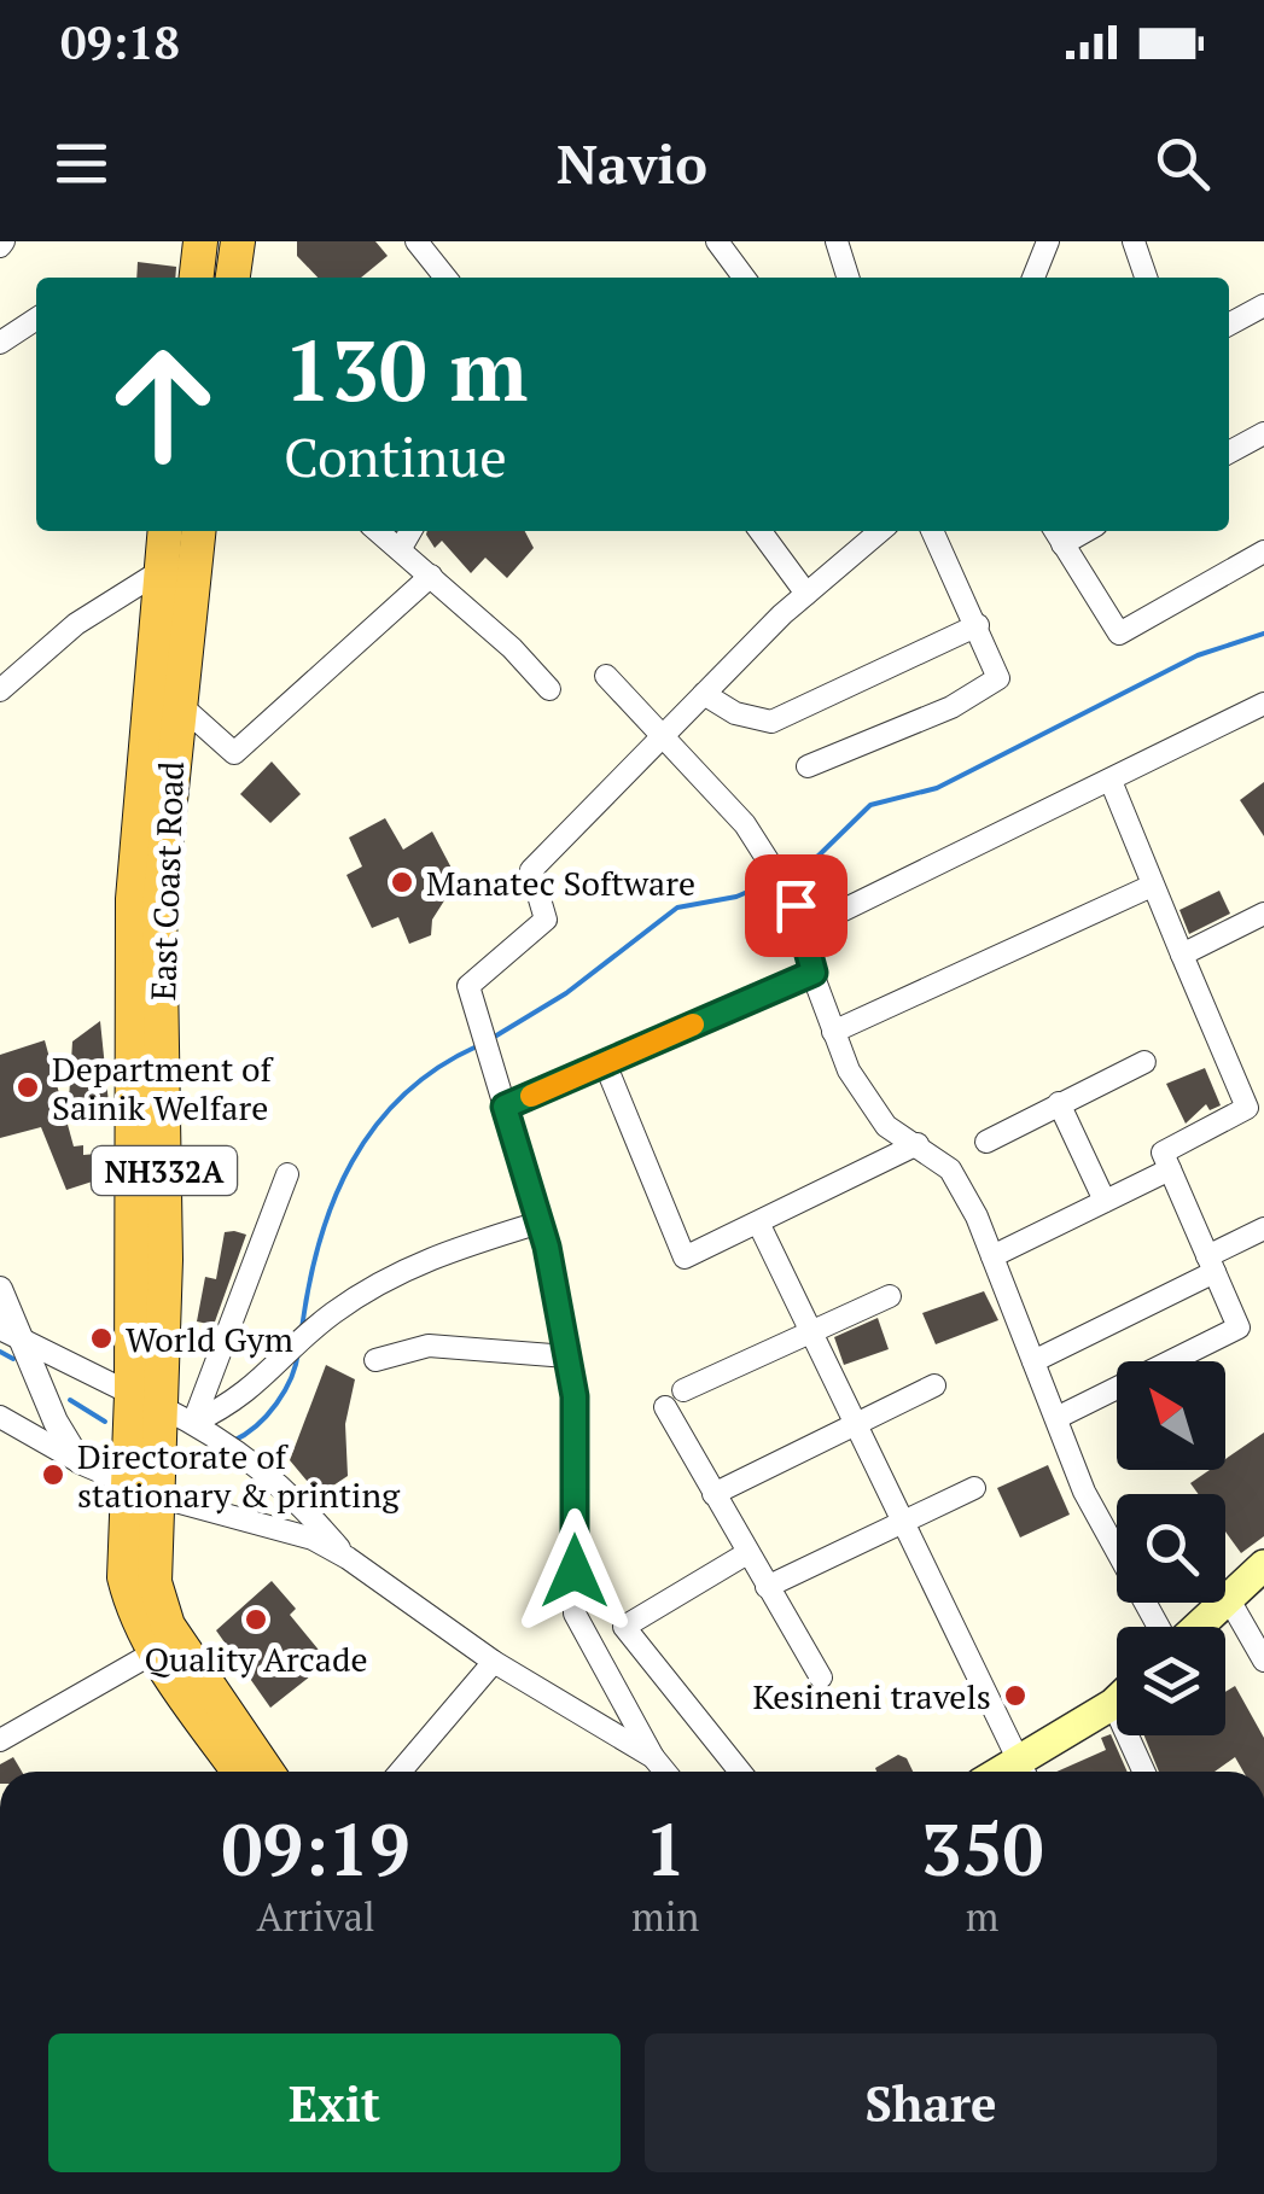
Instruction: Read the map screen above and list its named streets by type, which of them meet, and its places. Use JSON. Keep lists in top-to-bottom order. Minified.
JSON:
{"streets":{"highway":["East Coast Road","NH332A"]},"places":["Manatec Software","Department of Sainik Welfare","World Gym","Directorate of stationary & printing","Quality Arcade","Kesineni travels"],"north":"top left","page":{"status":"09:18","header":"Navio","turn":["130 m","Continue"],"eta":["09:19","Arrival","1","min","350","m"],"buttons":["Exit","Share"]}}
